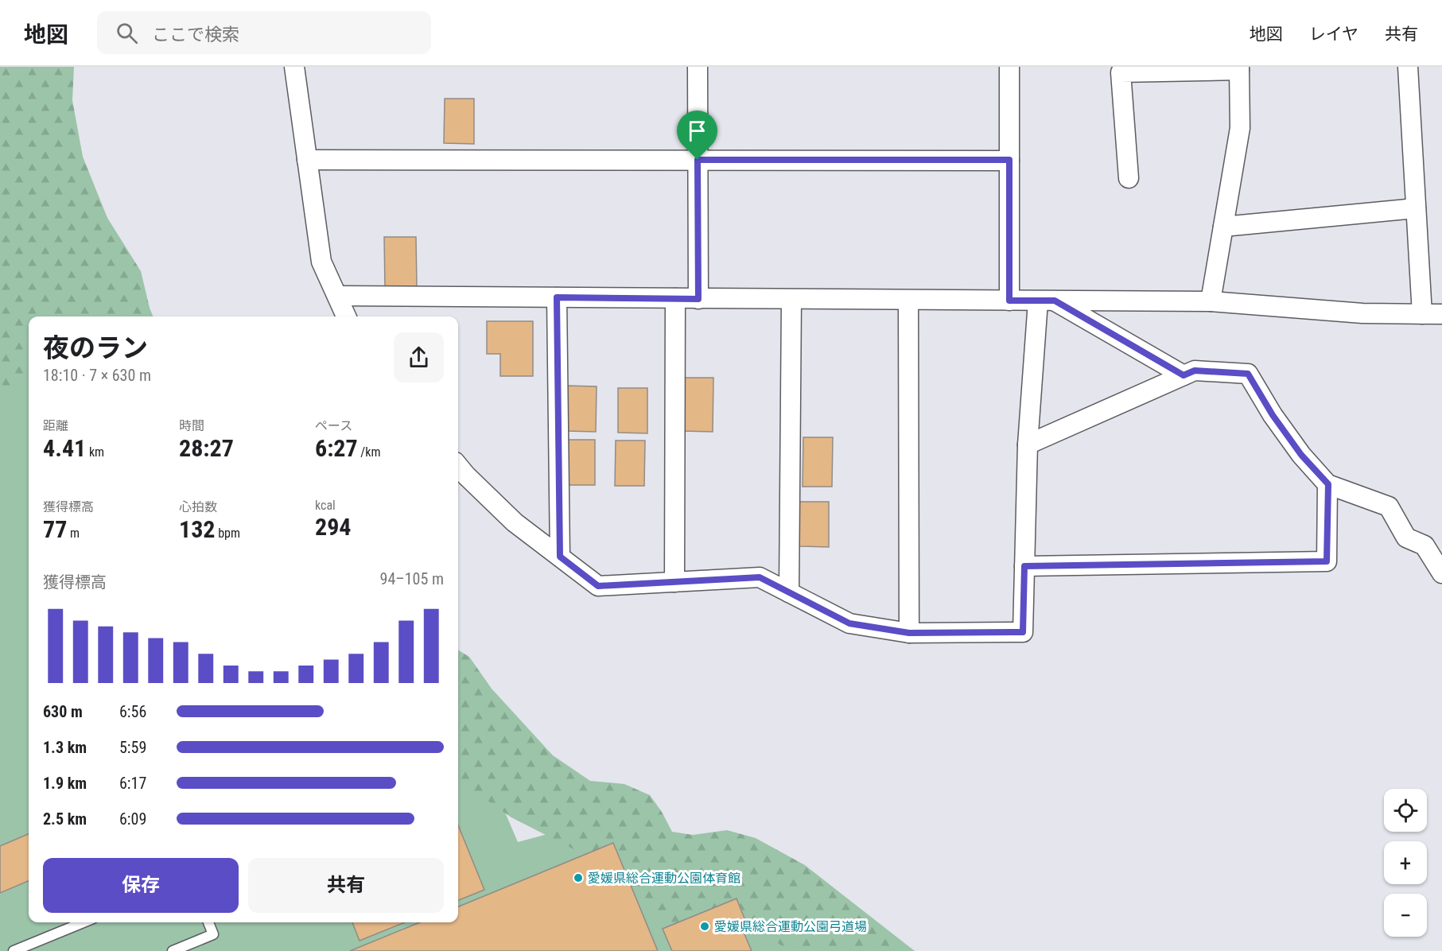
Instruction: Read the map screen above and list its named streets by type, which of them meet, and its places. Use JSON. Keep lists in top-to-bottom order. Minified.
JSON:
{"places":["愛媛県総合運動公園体育館","愛媛県総合運動公園弓道場"],"page":{"header":"地図","search":"ここで検索","nav":["地図","レイヤ","共有"],"heading":["夜のラン","18:10 · 7 × 630 m"],"stats":[["距離","4.41 km"],["時間","28:27"],["ペース","6:27 /km"],["獲得標高","77 m"],["心拍数","132 bpm"],["kcal","294"]],"chart":["獲得標高","94–105 m"],"list":[{"name":"630 m","note":"6:56"},{"name":"1.3 km","note":"5:59"},{"name":"1.9 km","note":"6:17"},{"name":"2.5 km","note":"6:09"}],"map_buttons":["+","−"],"buttons":["保存","共有"]}}
